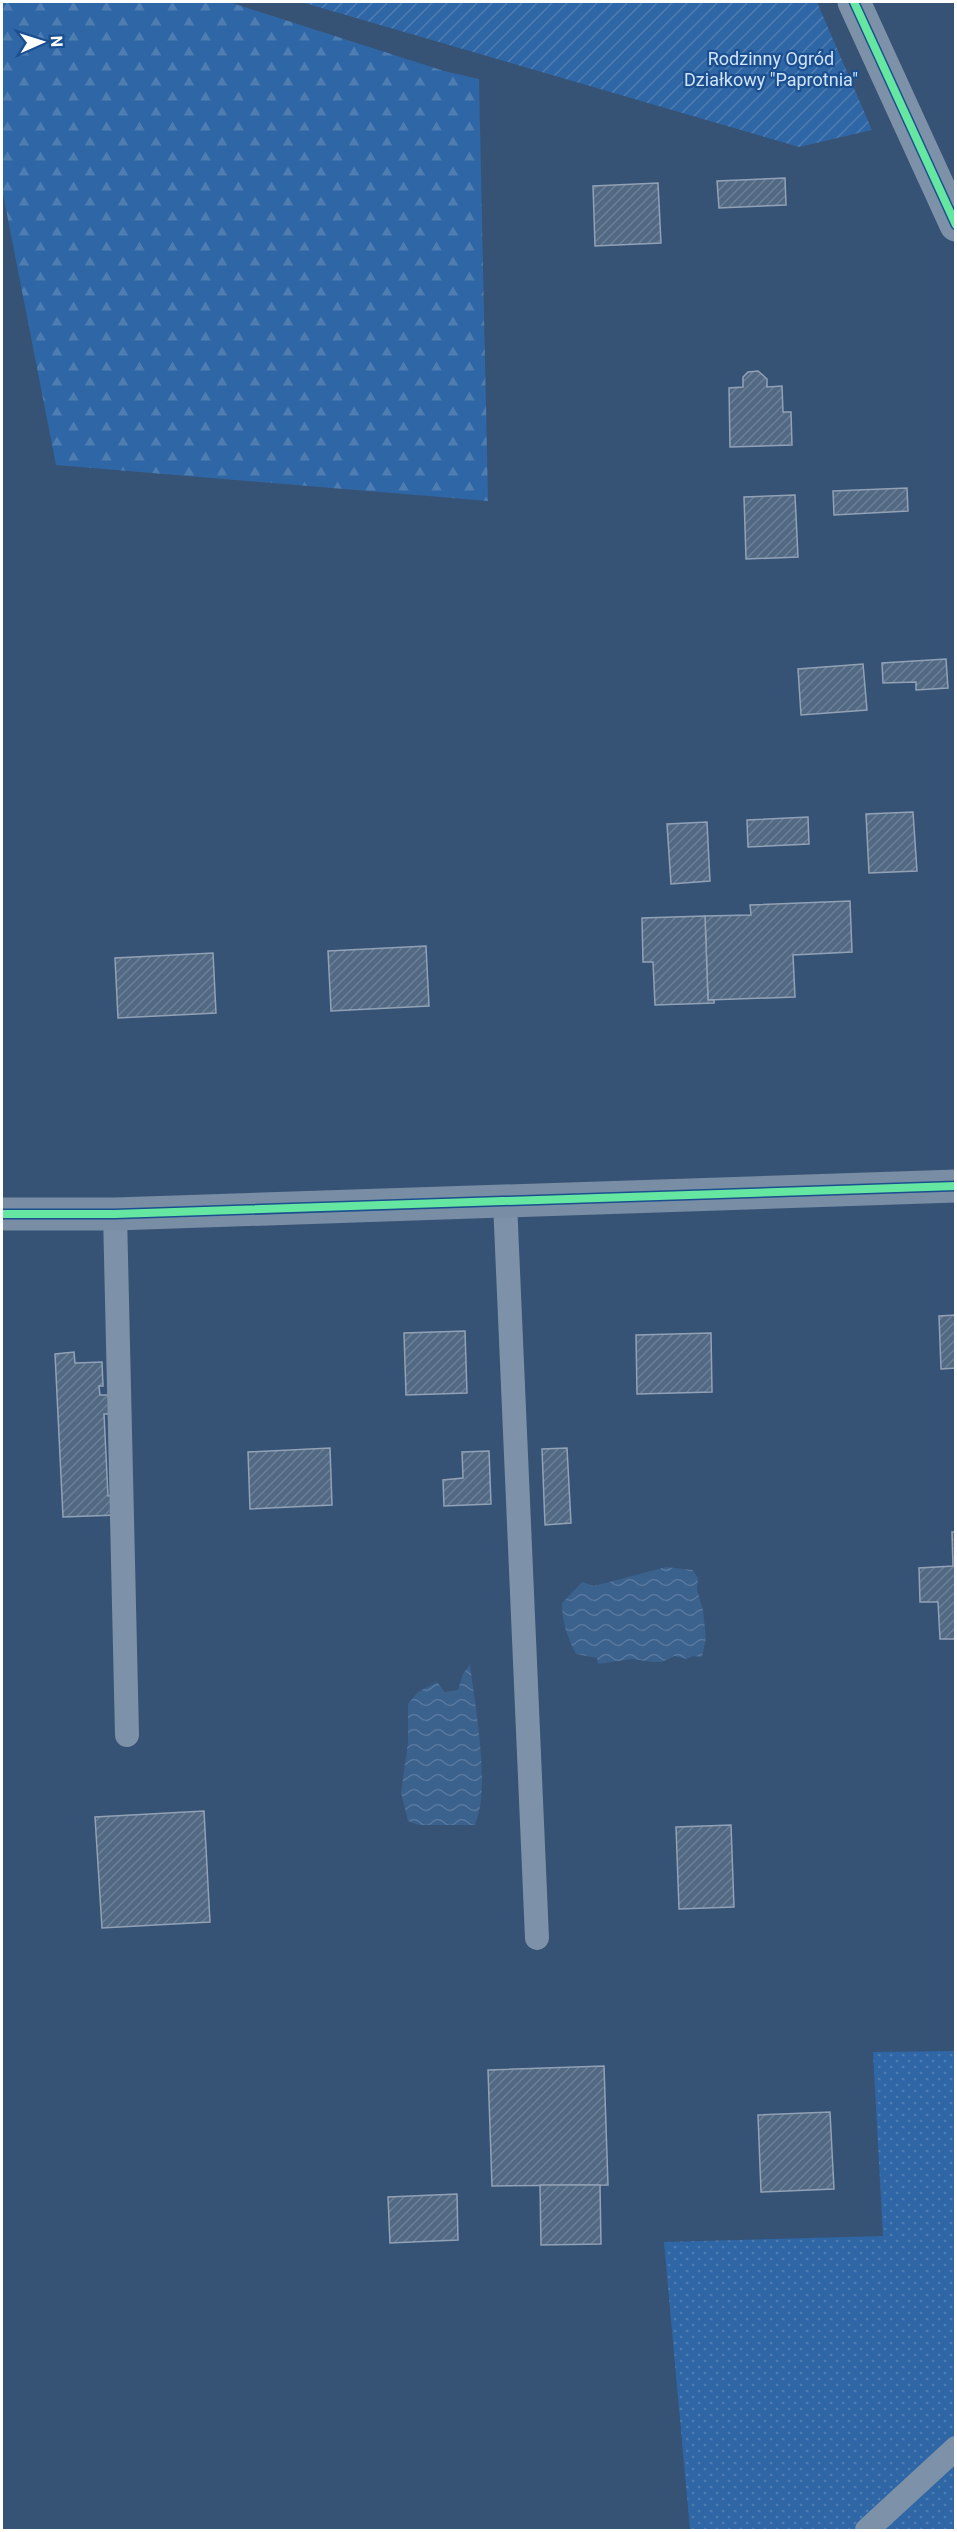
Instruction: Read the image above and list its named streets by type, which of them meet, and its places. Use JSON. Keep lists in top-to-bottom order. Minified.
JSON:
{"parks":["Rodzinny Ogród Działkowy \"Paprotnia\""],"north":"right"}
